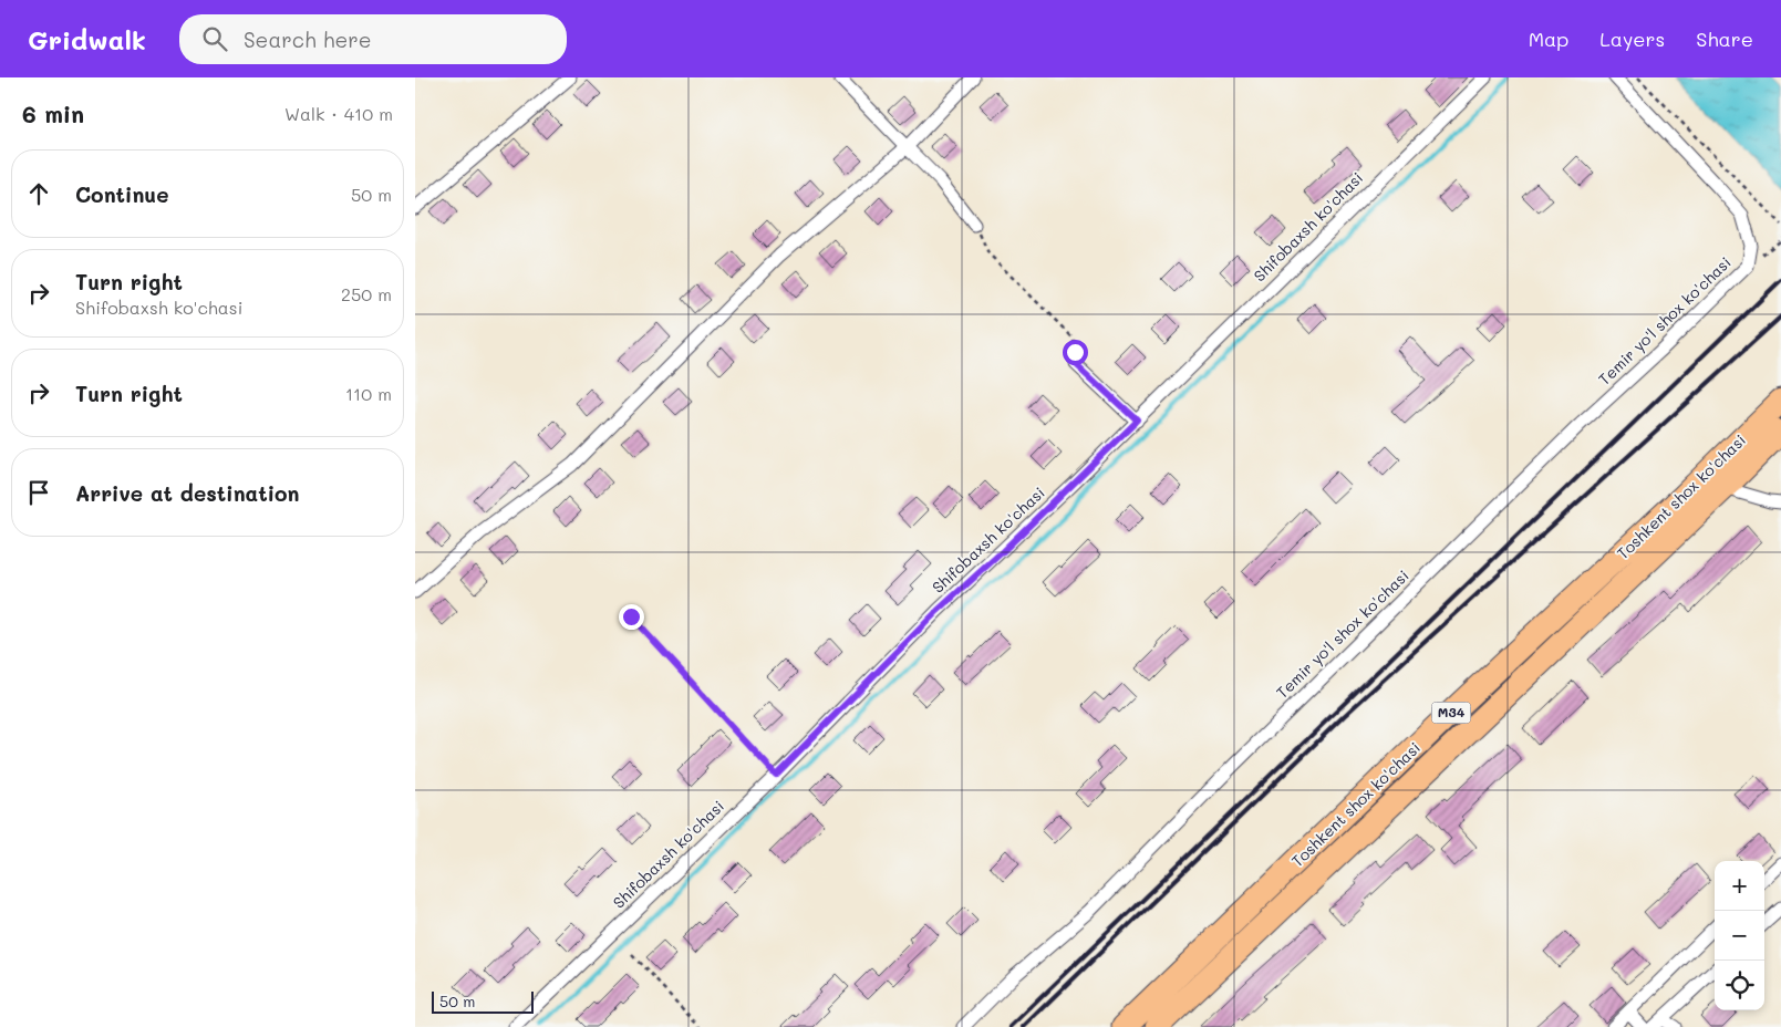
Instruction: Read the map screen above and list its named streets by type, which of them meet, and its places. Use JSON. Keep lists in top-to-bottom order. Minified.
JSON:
{"streets":{"highway":["Toshkent shox ko'chasi","M34"],"street":["Shifobaxsh ko'chasi","Temir yo'l shox ko'chasi"]},"scale_bar":"50 m","page":{"header":"Gridwalk","search":"Search here","nav":["Map","Layers","Share"],"heading":["6 min","Walk · 410 m"],"list":[["Continue","50 m"],["Turn right","Shifobaxsh ko'chasi","250 m"],["Turn right","110 m"],"Arrive at destination"],"map_buttons":["+","−"],"scale":"50 m"}}
